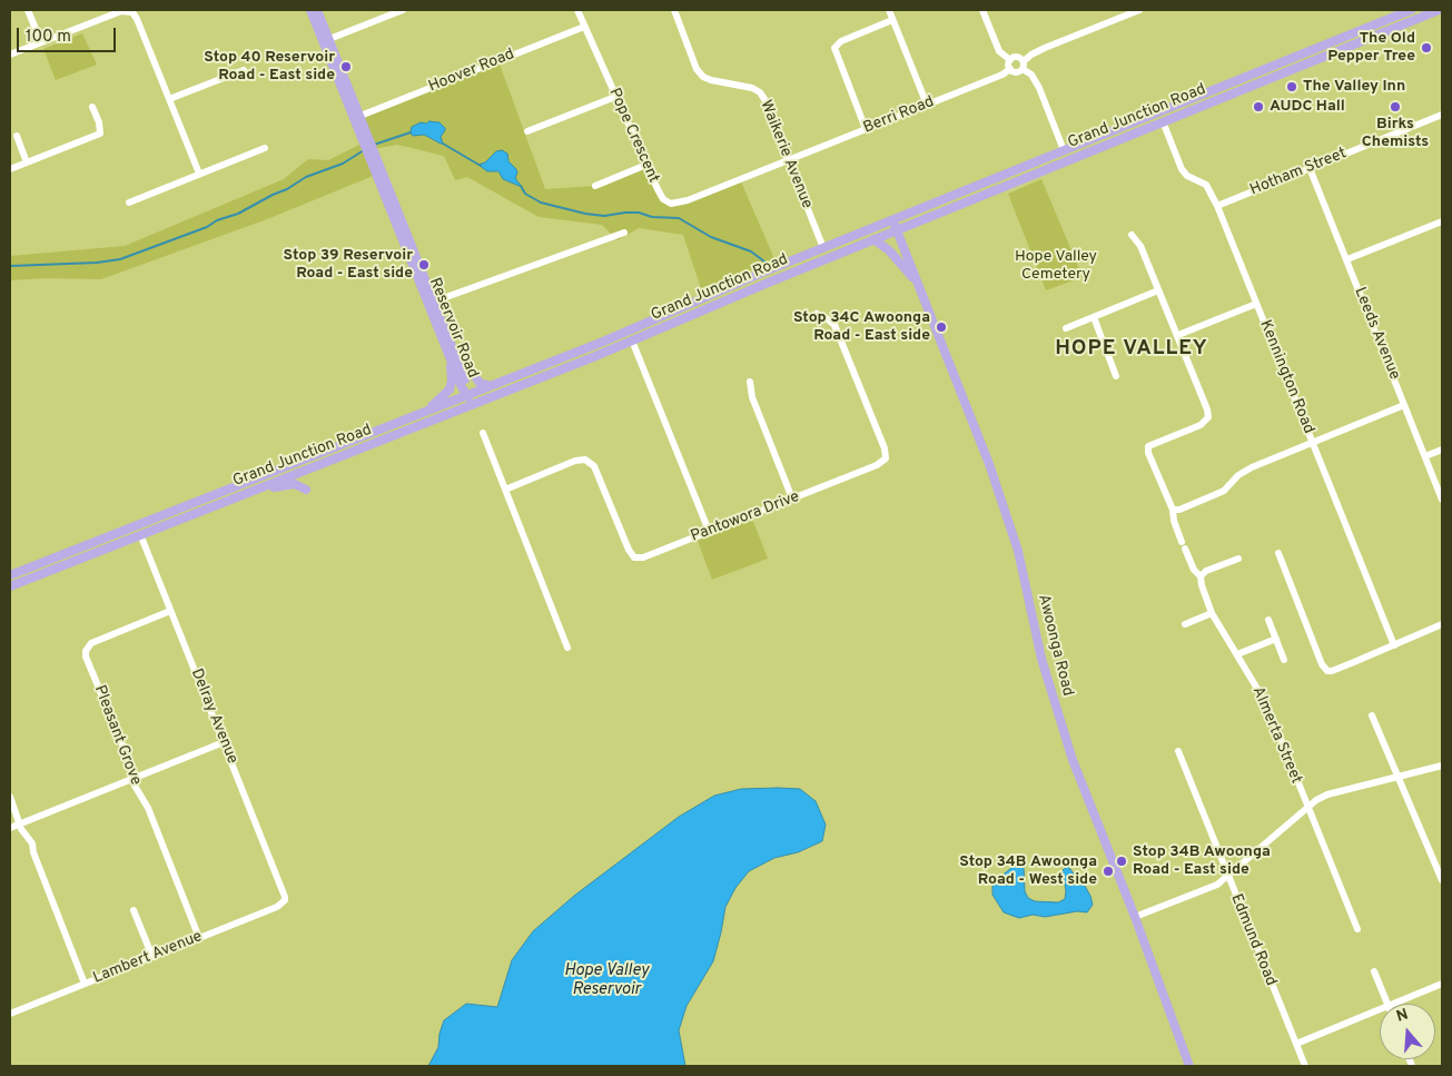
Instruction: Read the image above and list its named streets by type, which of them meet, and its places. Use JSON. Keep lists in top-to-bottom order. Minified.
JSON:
{"streets":{"main road":["Grand Junction Road","Reservoir Road","Awoonga Road"],"street":["Hoover Road","Berri Road","Pope Crescent","Waikerie Avenue","Hotham Street","Leeds Avenue","Kennington Road","Pantowora Drive","Delray Avenue","Pleasant Grove","Almerta Street","Edmund Road","Lambert Avenue"]},"crossings":[["Hoover Road","Pope Crescent"],["Hoover Road","Reservoir Road"],["Berri Road","Pope Crescent"],["Berri Road","Waikerie Avenue"],["Grand Junction Road","Waikerie Avenue"],["Grand Junction Road","Reservoir Road"],["Grand Junction Road","Kennington Road"],["Grand Junction Road","Awoonga Road"],["Grand Junction Road","Delray Avenue"],["Pope Crescent","Waikerie Avenue"],["Hotham Street","Leeds Avenue"],["Hotham Street","Kennington Road"],["Delray Avenue","Pleasant Grove"],["Delray Avenue","Lambert Avenue"],["Pleasant Grove","Lambert Avenue"]],"districts":["HOPE VALLEY"],"water":["Hope Valley Reservoir"],"parks":["Hope Valley Cemetery"],"places":["The Old Pepper Tree","Stop 40 Reservoir Road - East side","The Valley Inn","AUDC Hall","Birks Chemists","Stop 39 Reservoir Road - East side","Stop 34C Awoonga Road - East side","Stop 34B Awoonga Road - East side","Stop 34B Awoonga Road - West side"],"scale_bar":"100 m","north":"top"}
